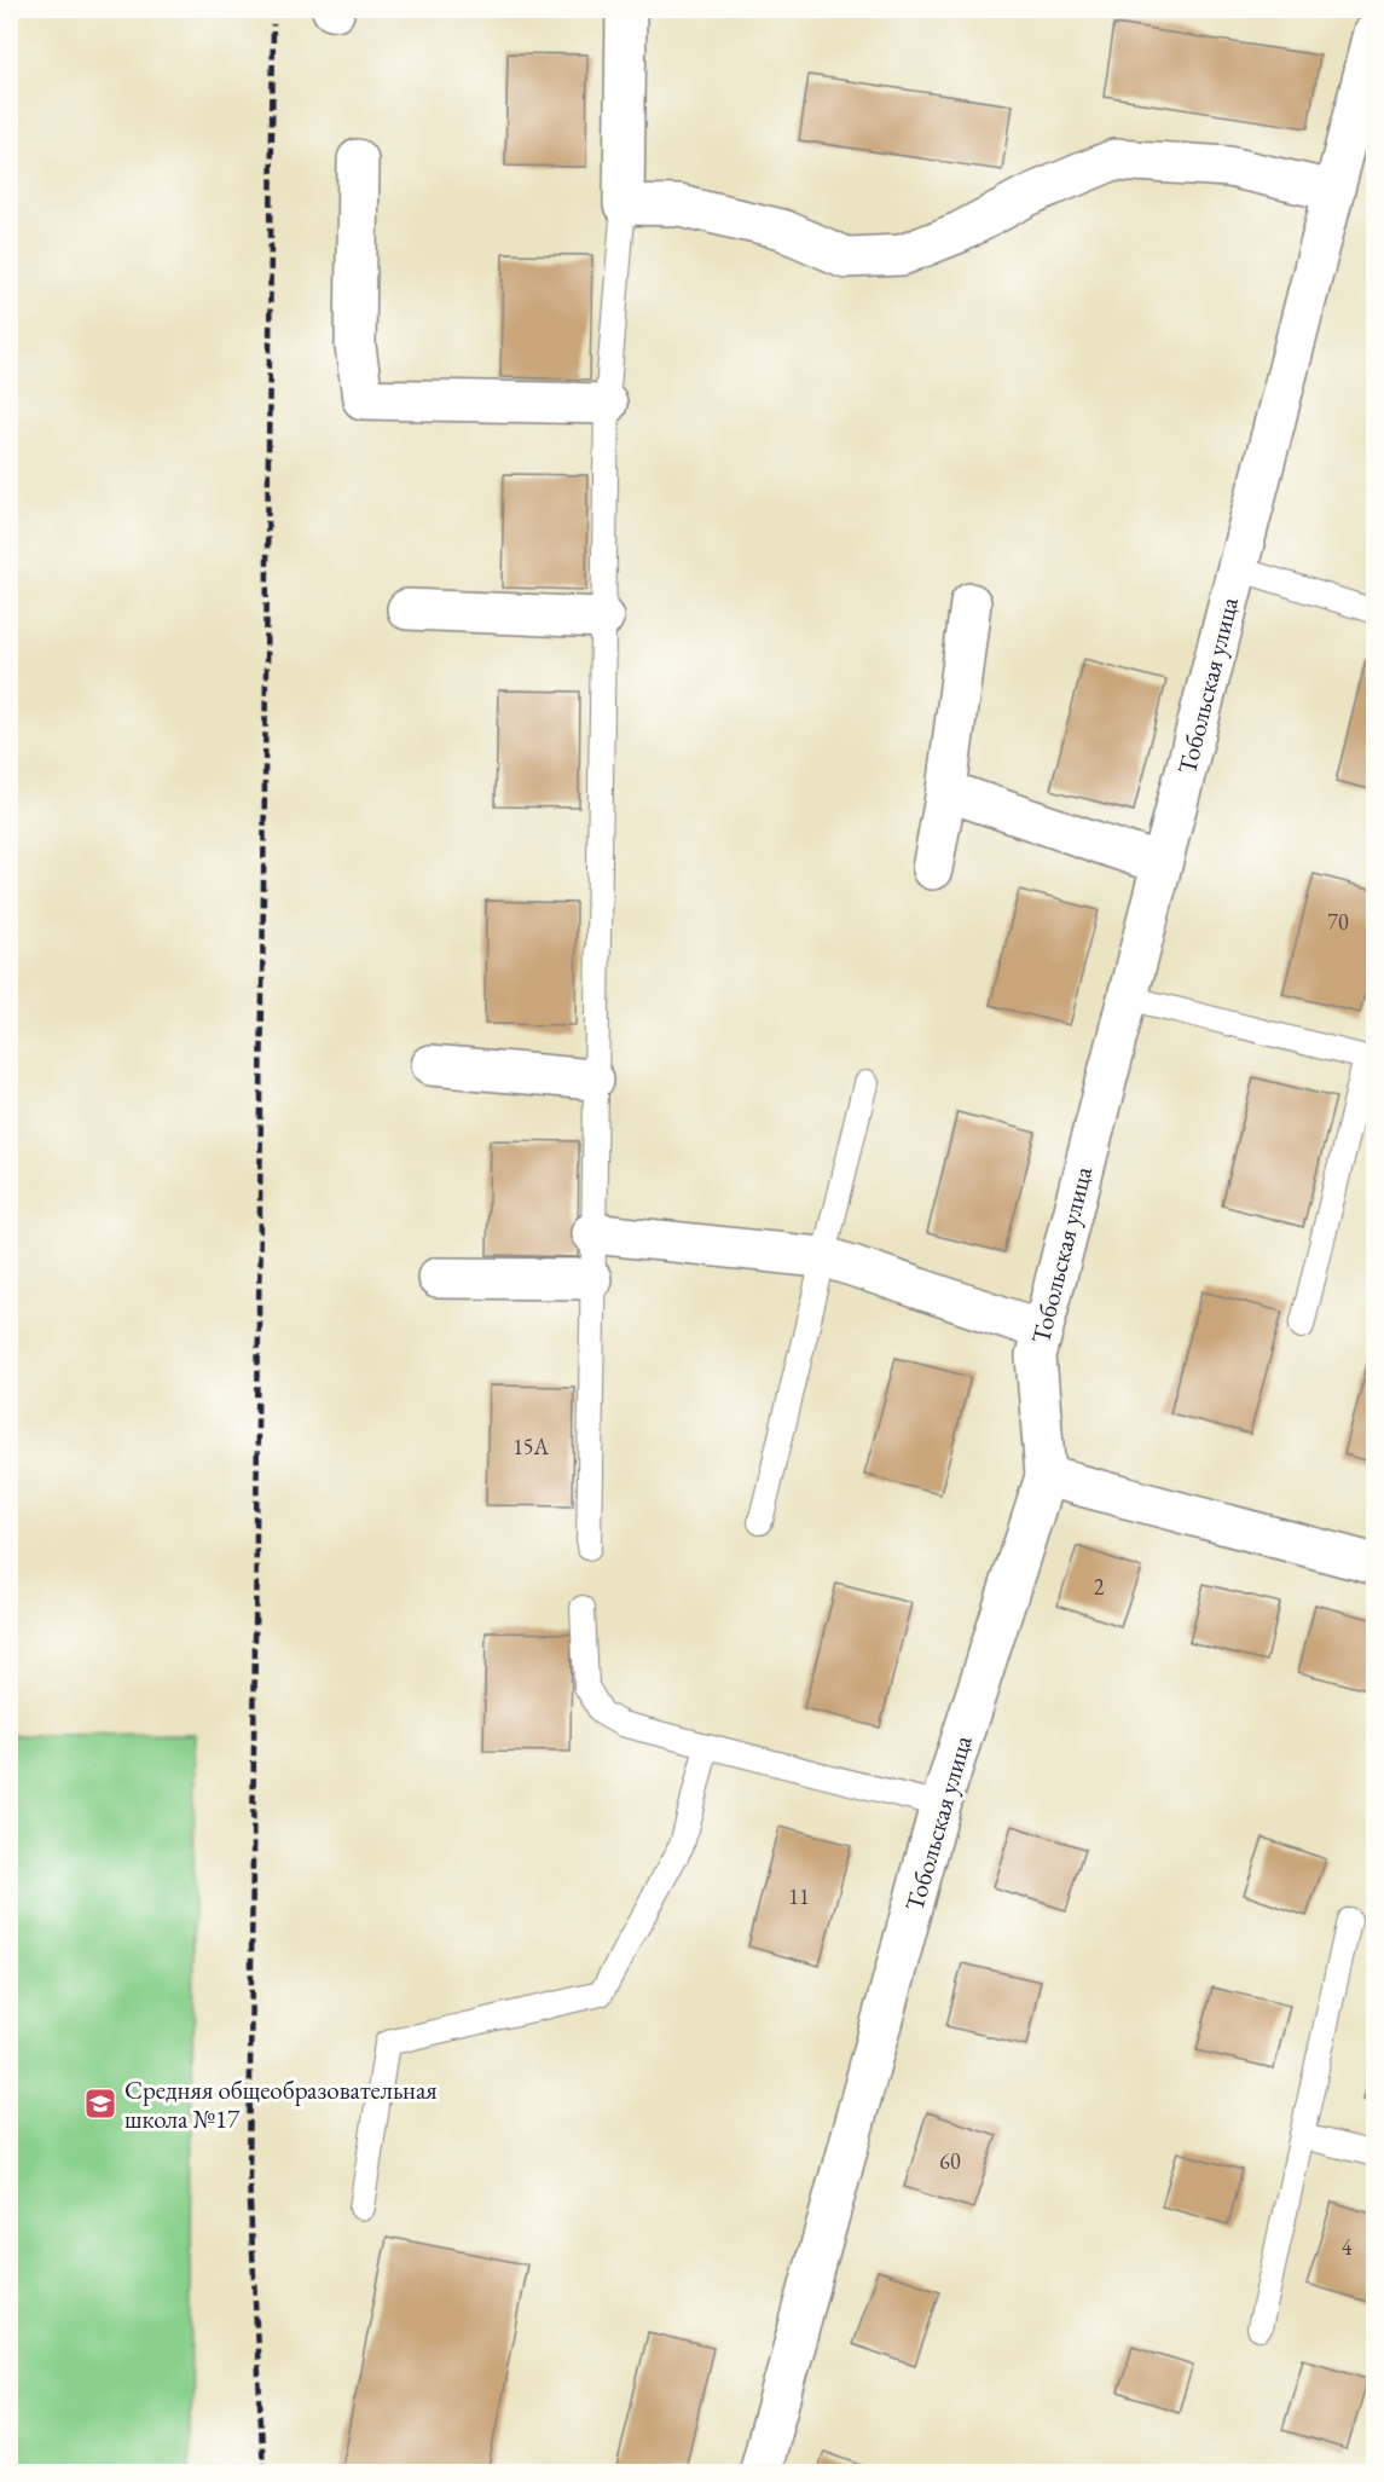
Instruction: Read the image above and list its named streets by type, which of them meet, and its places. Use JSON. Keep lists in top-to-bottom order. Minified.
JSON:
{"streets":{"street":["Тобольская улица"]},"places":{"school or university":["Средняя общеобразовательная школа №17"]},"house_numbers":["70","15А","2","11","60","4"]}
